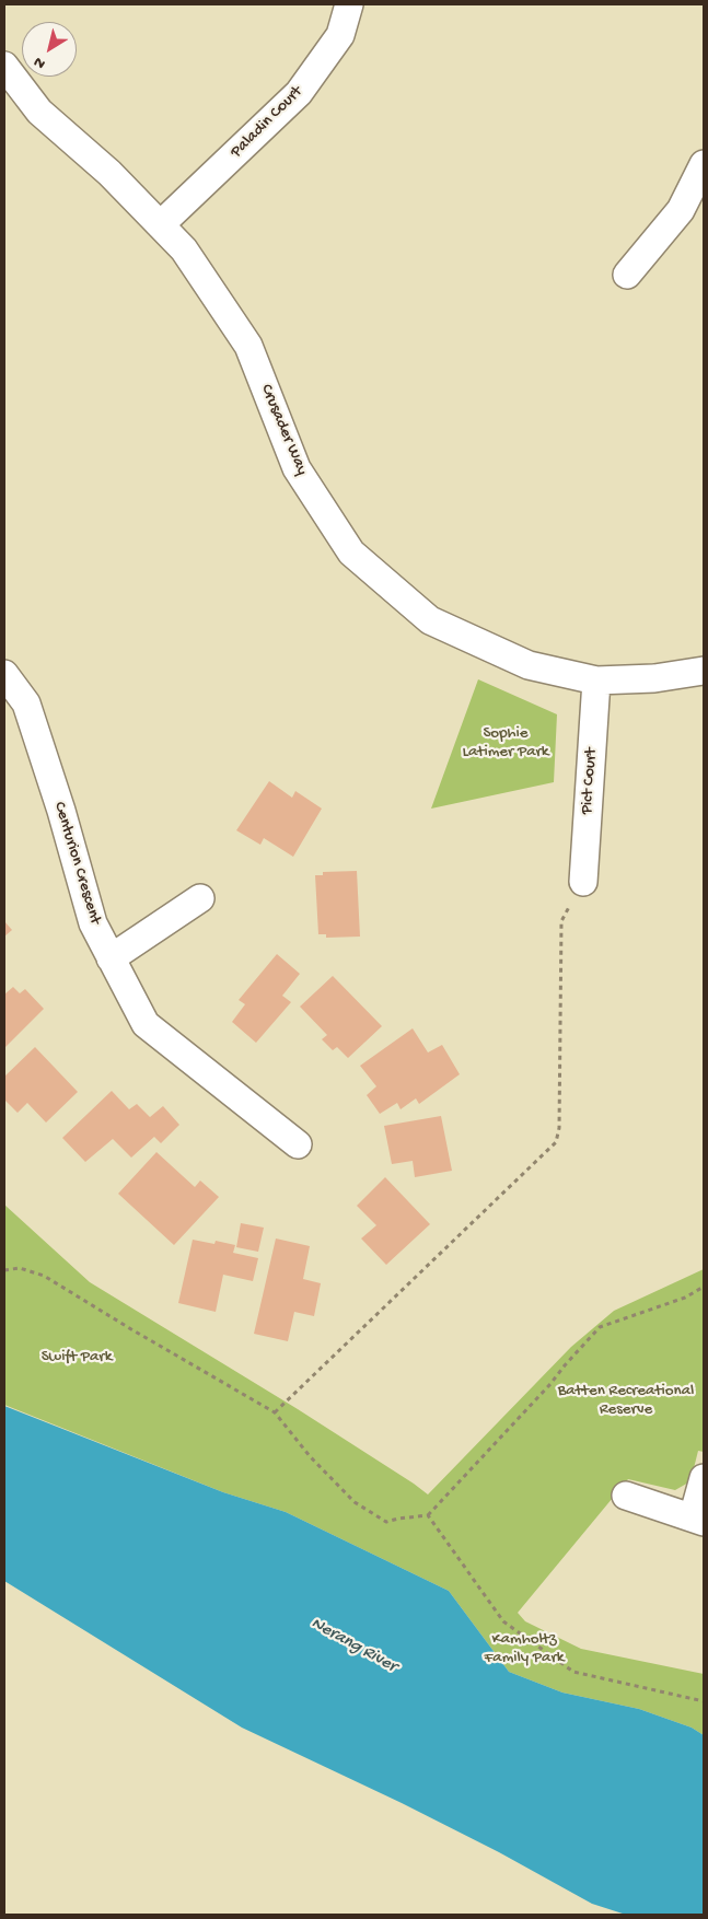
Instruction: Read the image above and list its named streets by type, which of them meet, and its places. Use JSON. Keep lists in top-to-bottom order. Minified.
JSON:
{"streets":{"street":["Paladin Court","Crusader Way","Pict Court","Centurion Crescent"]},"crossings":[["Paladin Court","Crusader Way"],["Crusader Way","Pict Court"]],"water":["Nerang River"],"parks":["Sophie Latimer Park","Swift Park","Batten Recreational Reserve","Kamholtz Family Park"],"north":"bottom left"}
